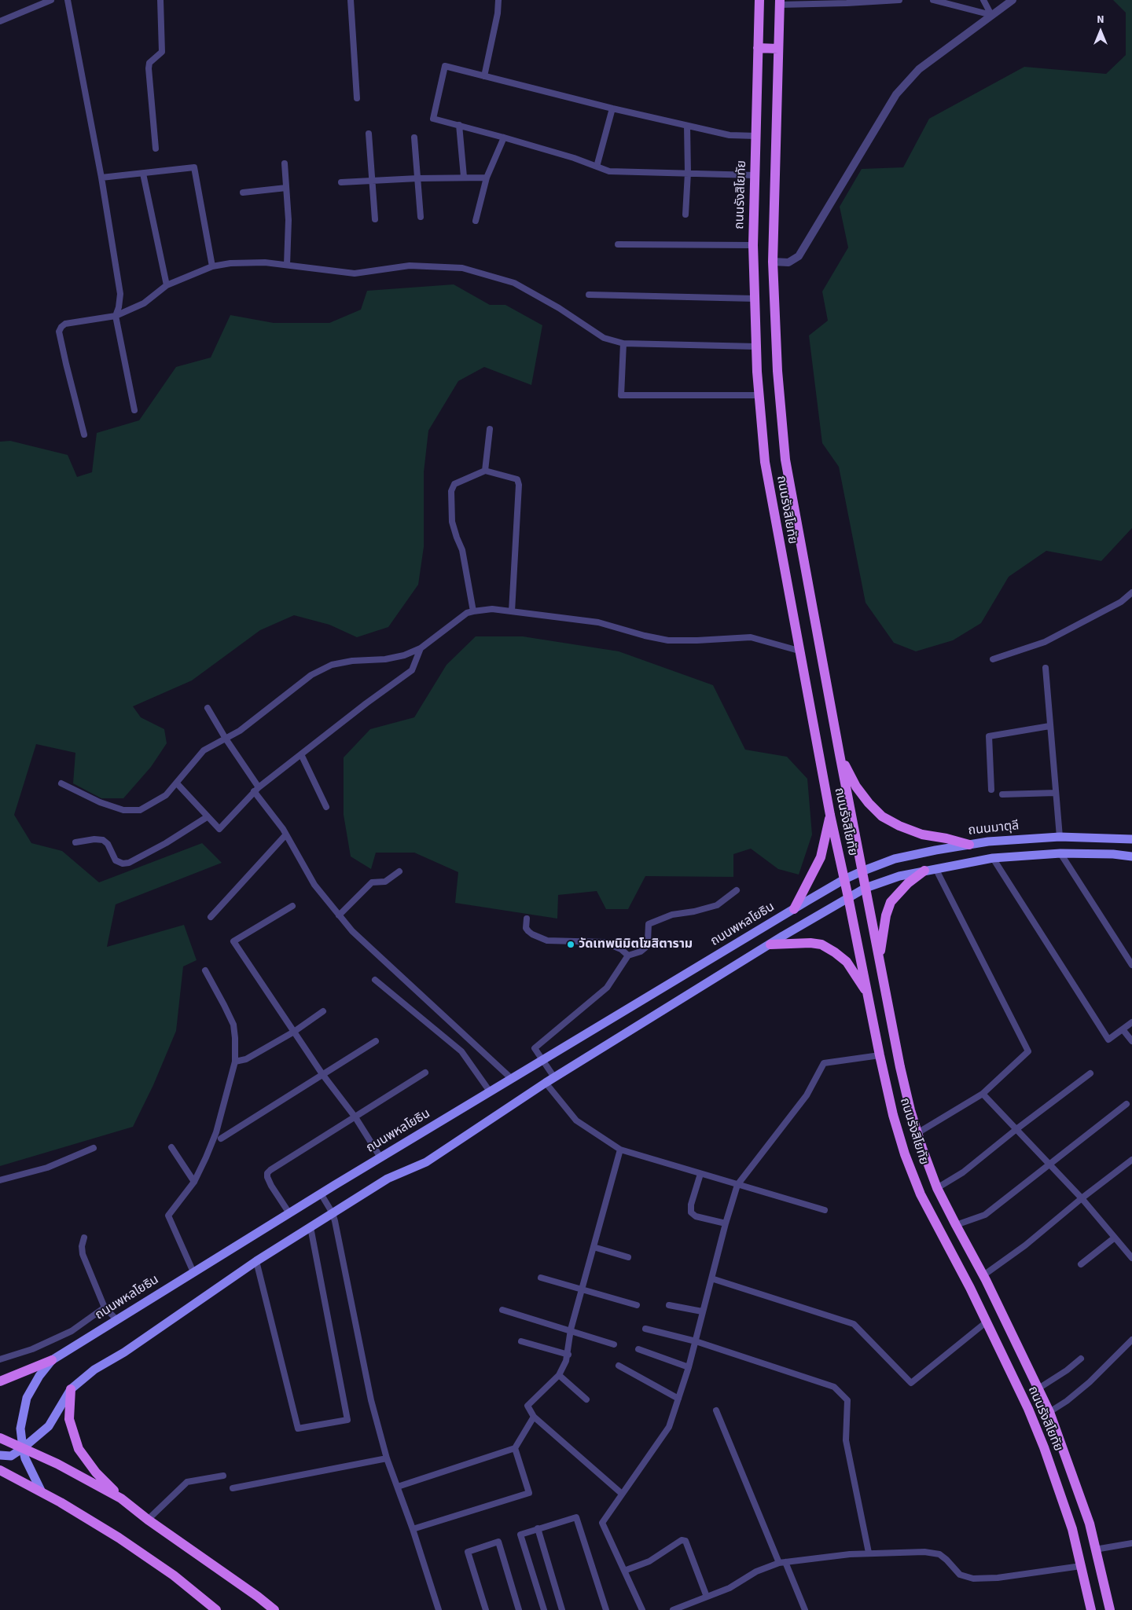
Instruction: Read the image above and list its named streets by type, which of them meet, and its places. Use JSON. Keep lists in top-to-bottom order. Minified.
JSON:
{"streets":{"main road":["ถนนรังสิโยทัย","ถนนมาตุลี","ถนนพหลโยธิน"]},"crossings":[["ถนนรังสิโยทัย","ถนนมาตุลี"],["ถนนรังสิโยทัย","ถนนพหลโยธิน"],["ถนนมาตุลี","ถนนพหลโยธิน"]],"places":["วัดเทพนิมิตโฆสิตาราม"],"north":"top"}
